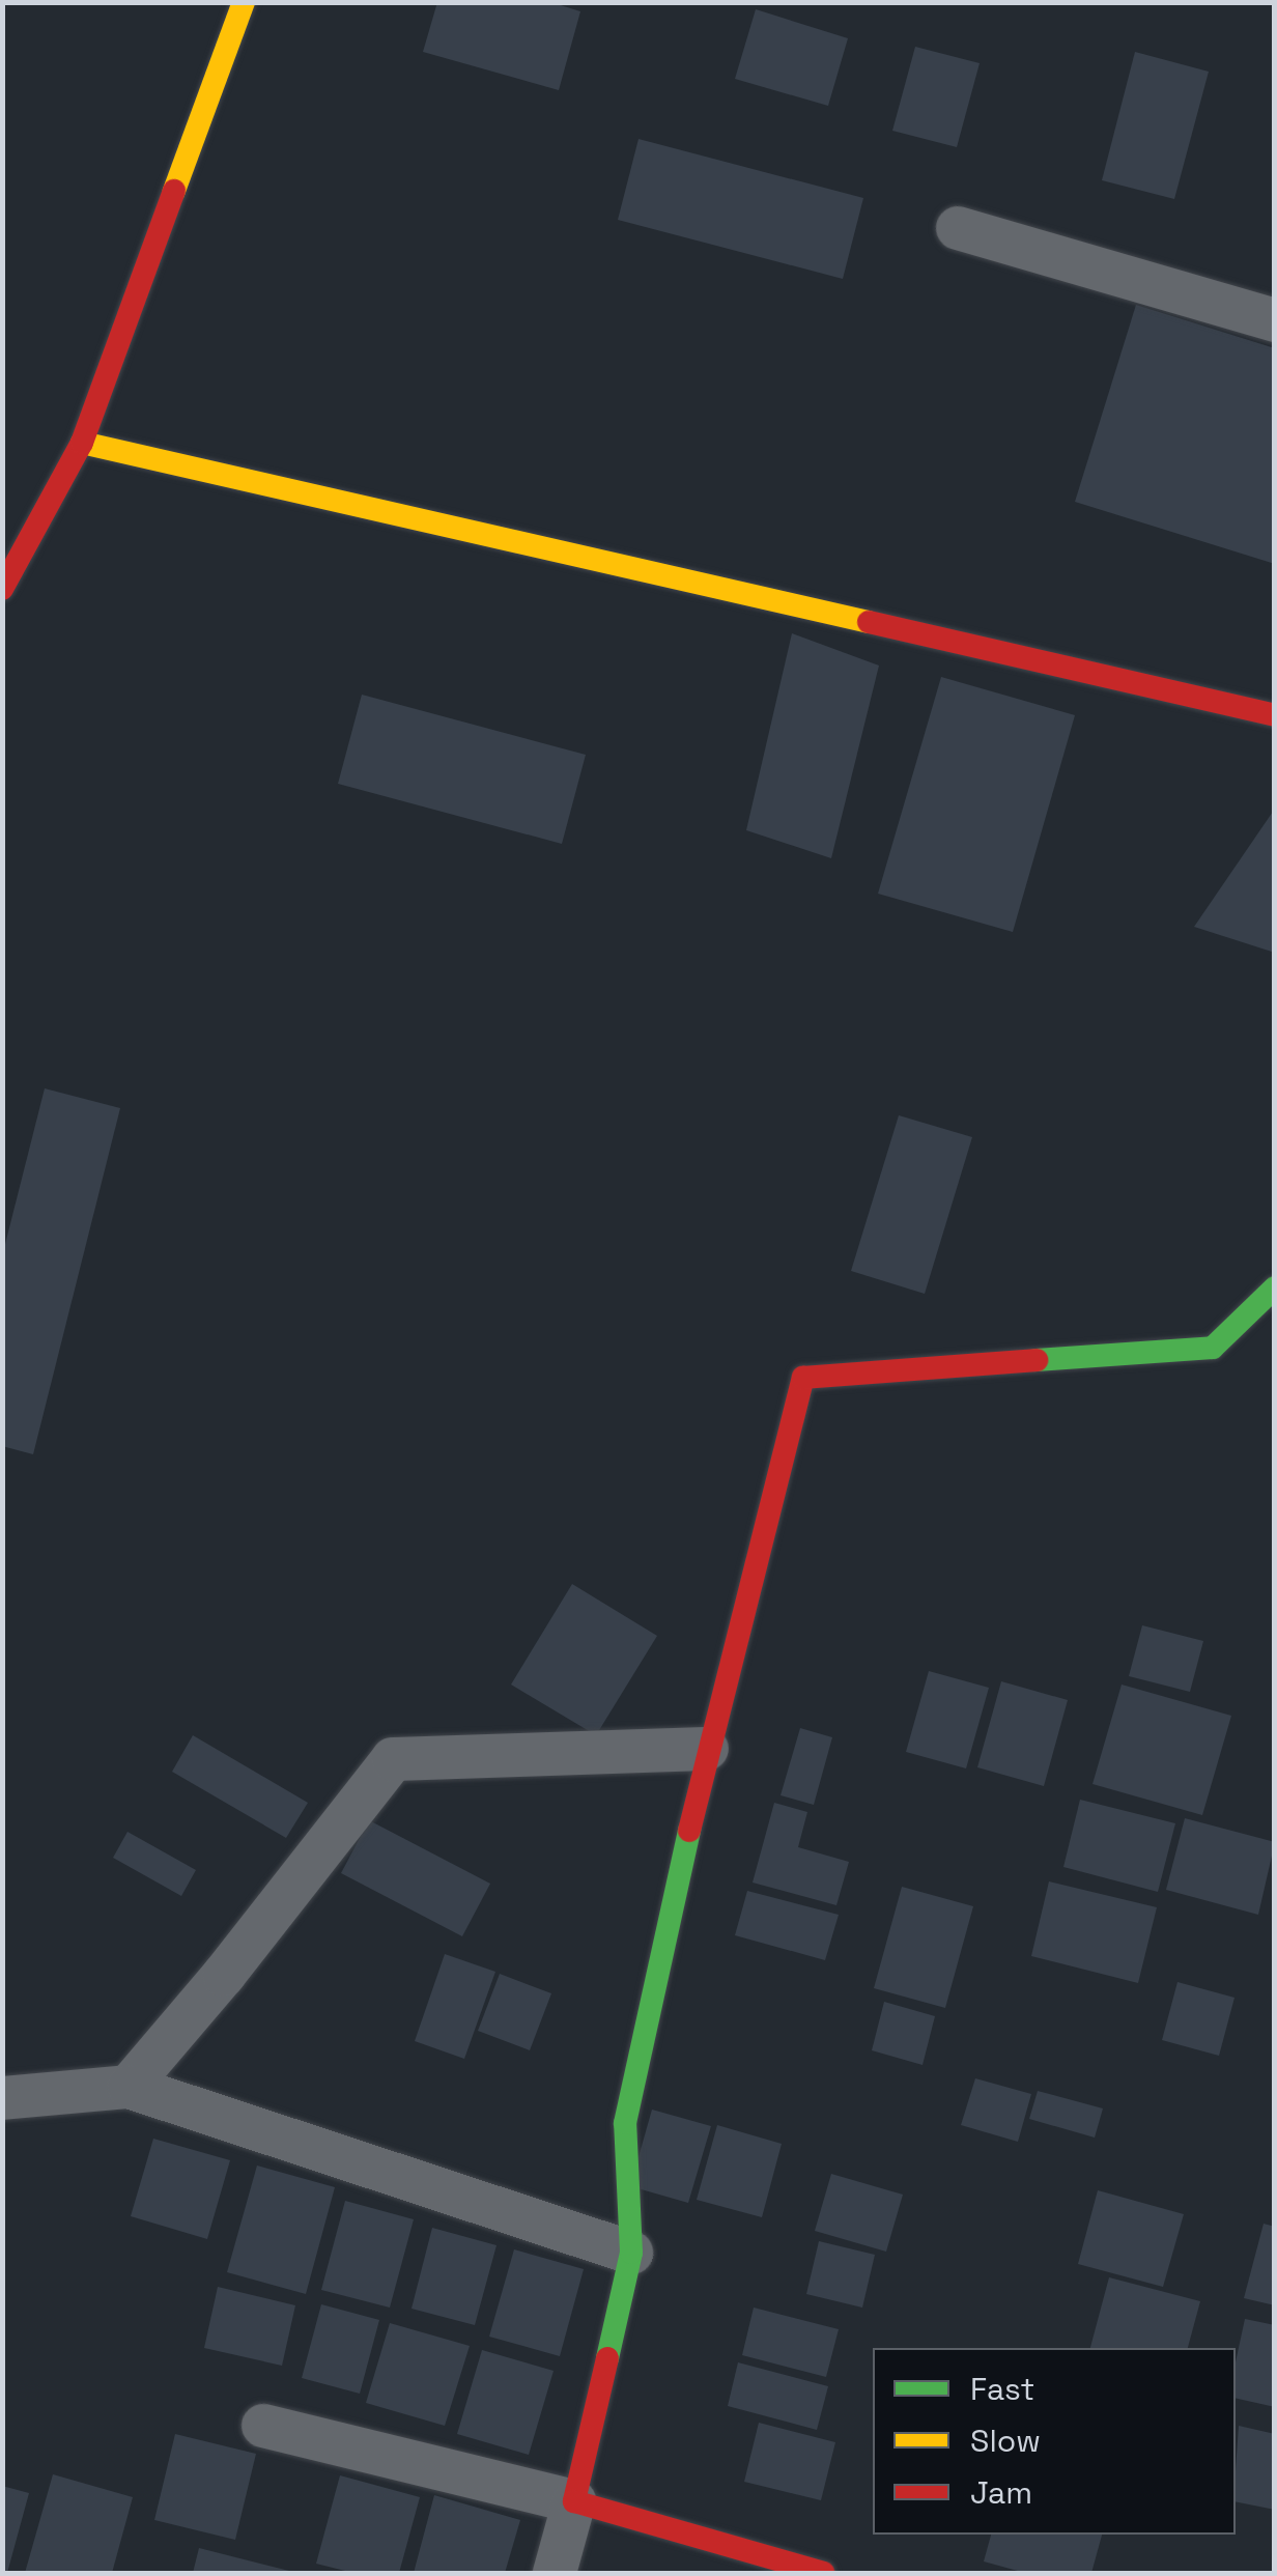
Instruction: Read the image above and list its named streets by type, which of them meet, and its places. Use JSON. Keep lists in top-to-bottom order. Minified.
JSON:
{"legend":["Fast","Slow","Jam"]}
